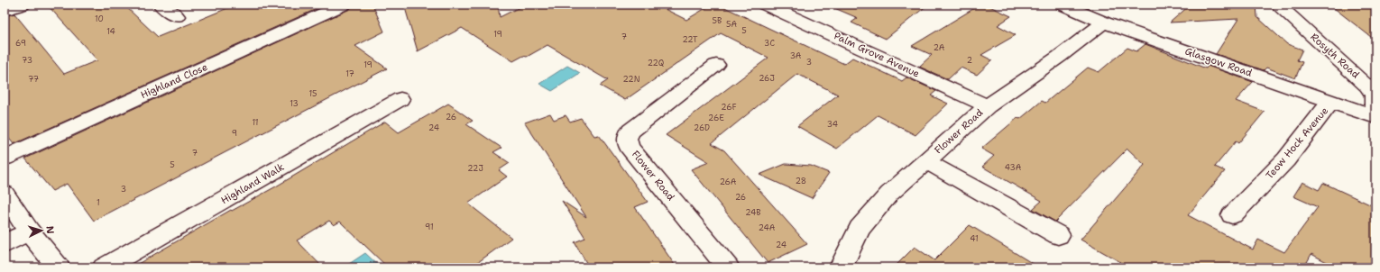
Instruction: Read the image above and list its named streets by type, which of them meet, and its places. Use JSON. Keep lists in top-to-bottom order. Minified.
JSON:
{"streets":{"street":["Palm Grove Avenue","Rosyth Road","Glasgow Road","Highland Close","Flower Road","Teow Hock Avenue","Highland Walk"]},"crossings":[["Palm Grove Avenue","Flower Road"],["Rosyth Road","Glasgow Road"],["Glasgow Road","Flower Road"],["Glasgow Road","Teow Hock Avenue"]],"house_numbers":["10","5B","5A","5","14","19","7","22T","69","3C","2A","3A","73","2","3","22Q","19","17","26J","77","22N","15","13","26F","26","26E","11","34","24","26D","9","7","5","43A","22J","28","26A","3","26","1","24B","91","24A","41","24"],"north":"right"}
